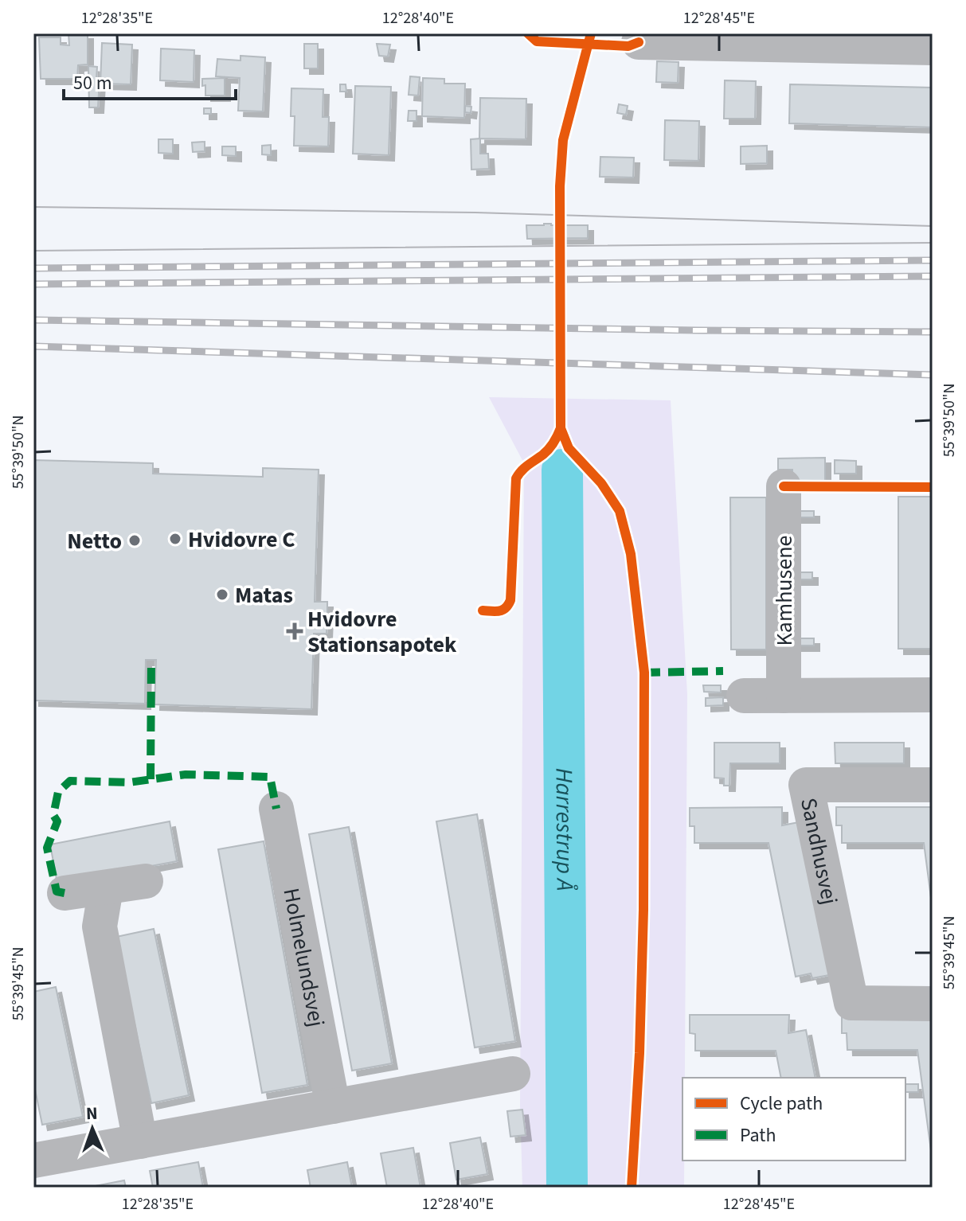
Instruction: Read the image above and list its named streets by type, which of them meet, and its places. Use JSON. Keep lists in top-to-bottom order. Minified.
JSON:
{"streets":{"street":["Kamhusene","Sandhusvej","Holmelundsvej"]},"water":["Harrestrup Å"],"places":{"other":["Hvidovre C","Netto","Matas"],"health":["Hvidovre Stationsapotek"]},"legend":["Cycle path","Path"],"scale_bar":"50 m","north":"top","coordinates":["12°28'35\"E","12°28'40\"E","12°28'45\"E","55°39'50\"N","55°39'45\"N"]}
